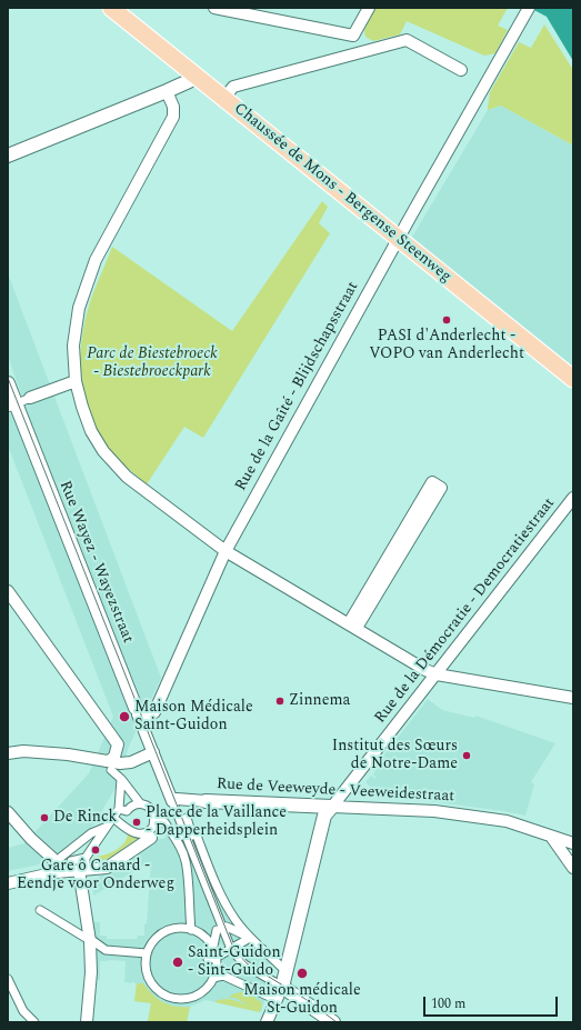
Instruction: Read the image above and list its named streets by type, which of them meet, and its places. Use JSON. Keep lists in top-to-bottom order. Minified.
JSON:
{"streets":{"main road":["Chaussée de Mons - Bergense Steenweg"],"street":["Rue de la Gaîté - Blijdschapsstraat","Rue Wayez - Wayezstraat","Rue de la Démocratie - Democratiestraat","Rue de Veeweyde - Veeweidestraat"]},"crossings":[["Chaussée de Mons - Bergense Steenweg","Rue de la Gaîté - Blijdschapsstraat"],["Rue de la Gaîté - Blijdschapsstraat","Rue Wayez - Wayezstraat"],["Rue de la Démocratie - Democratiestraat","Rue de Veeweyde - Veeweidestraat"]],"parks":["Parc de Biestebroeck - Biestebroeckpark"],"places":["PASI d'Anderlecht - VOPO van Anderlecht","Zinnema","Maison Médicale Saint-Guidon","Institut des Sœurs de Notre-Dame","De Rinck","Place de la Vaillance - Dapperheidsplein","Gare ô Canard - Eendje voor Onderweg","Saint-Guidon - Sint-Guido","Maison médicale St-Guidon"],"scale_bar":"100 m"}
